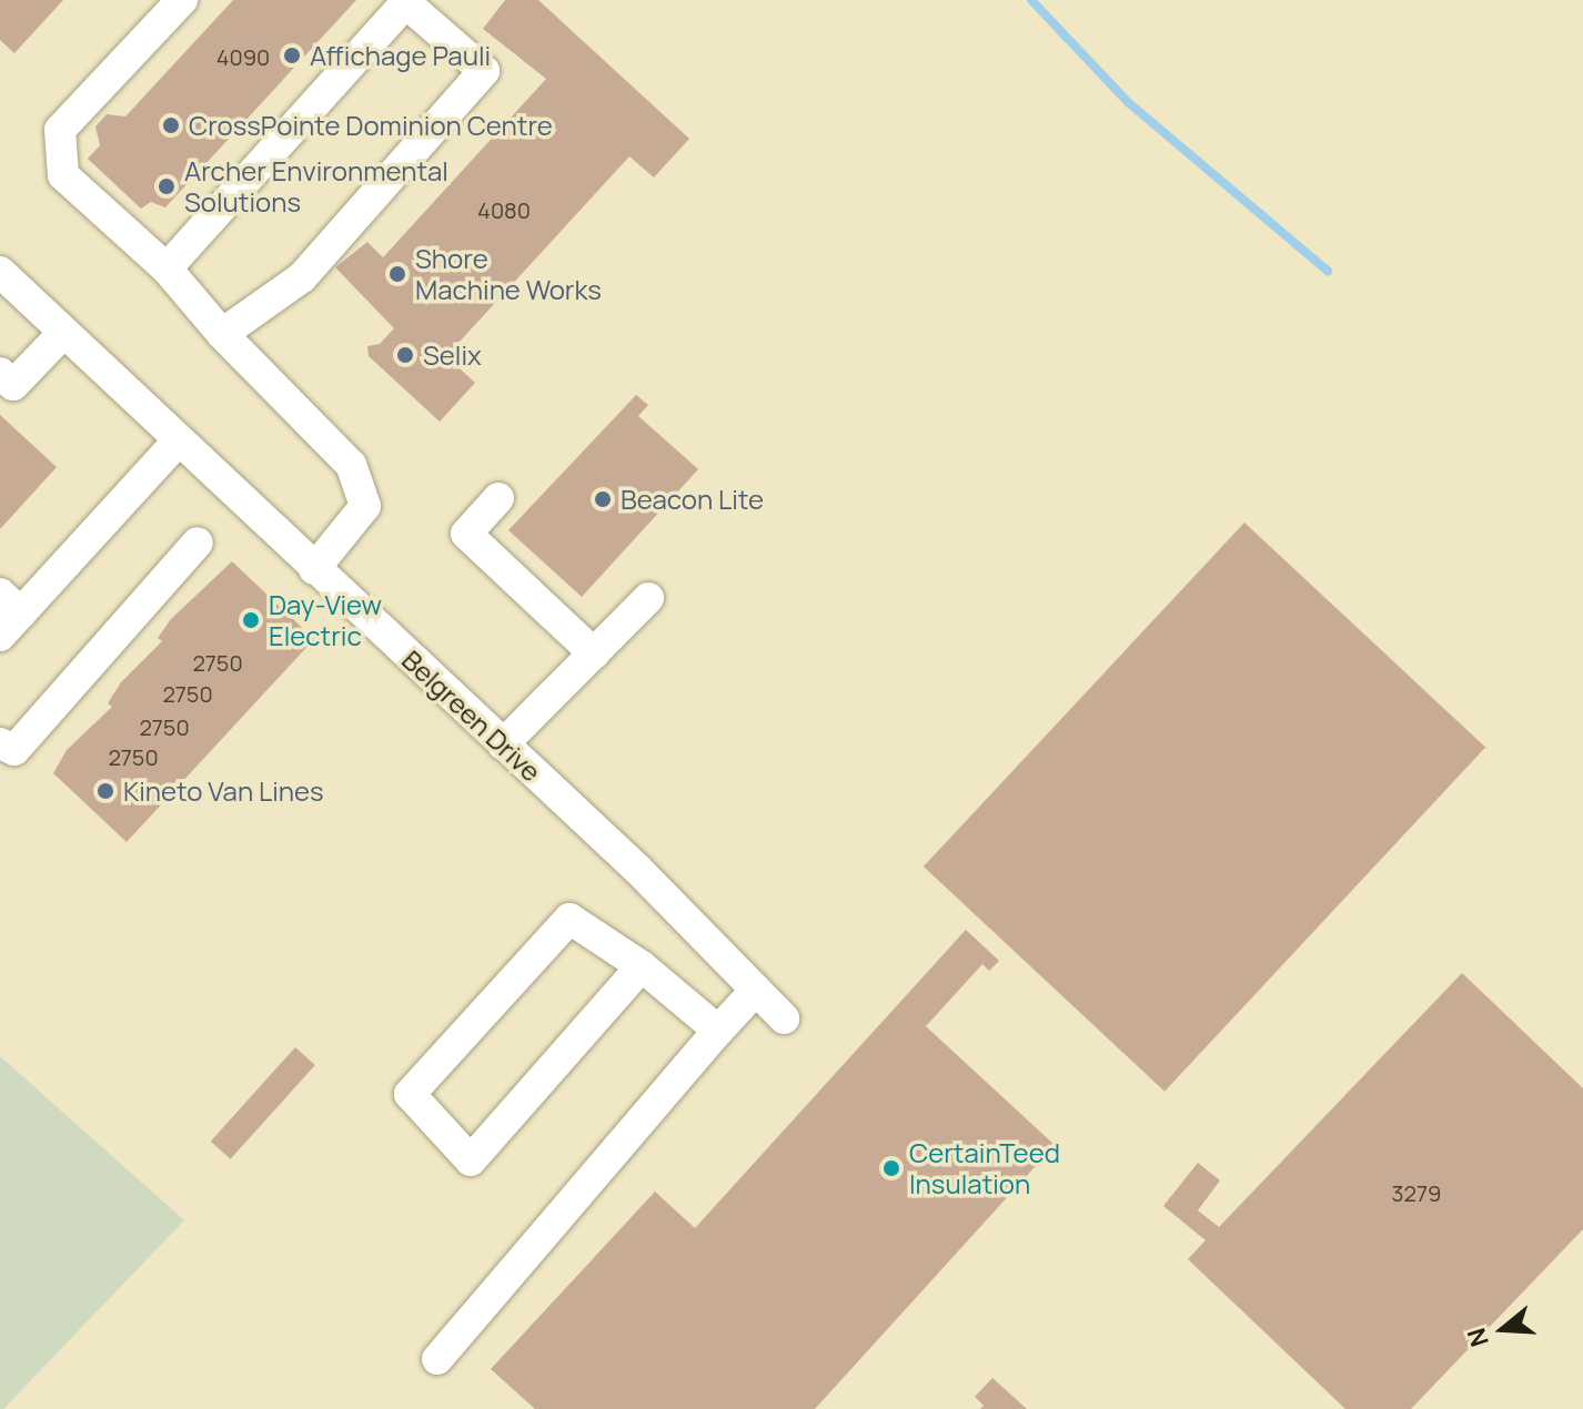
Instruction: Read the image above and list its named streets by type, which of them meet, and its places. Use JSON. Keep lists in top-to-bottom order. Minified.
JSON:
{"streets":{"street":["Belgreen Drive"]},"places":["Affichage Pauli","CrossPointe Dominion Centre","Archer Environmental Solutions","Shore Machine Works","Selix","Beacon Lite","Day-View Electric","Kineto Van Lines","CertainTeed Insulation"],"house_numbers":["4090","4080","2750","2750","2750","2750","3279"],"north":"left"}
